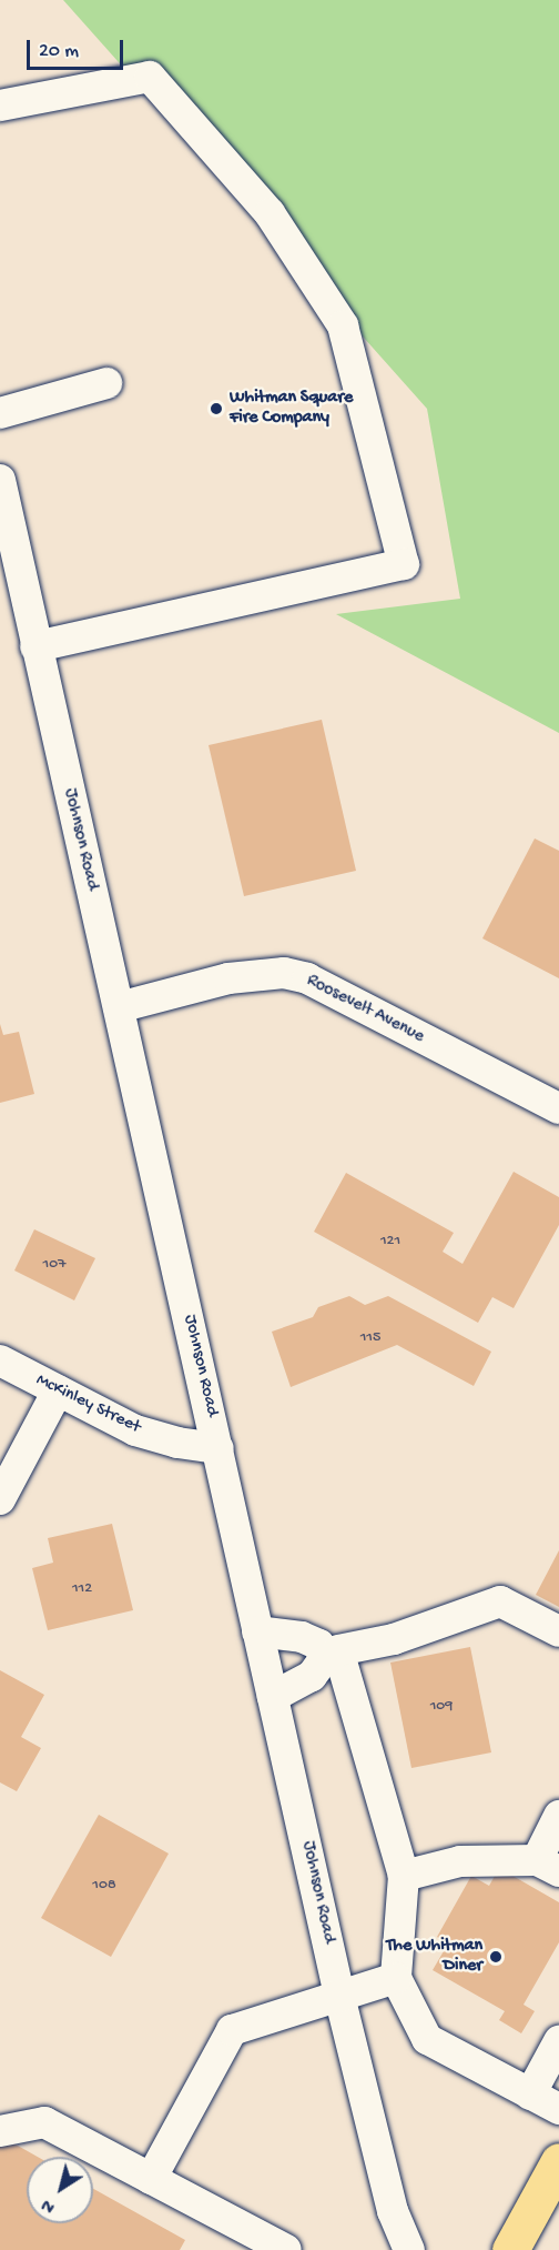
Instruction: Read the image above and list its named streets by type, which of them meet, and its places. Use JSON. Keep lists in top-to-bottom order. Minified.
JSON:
{"streets":{"street":["Johnson Road","Roosevelt Avenue","McKinley Street"]},"crossings":[["Johnson Road","Roosevelt Avenue"],["Johnson Road","McKinley Street"]],"places":["Whitman Square Fire Company","The Whitman Diner"],"house_numbers":["121","107","115","112","109","108"],"scale_bar":"20 m","north":"bottom left"}
